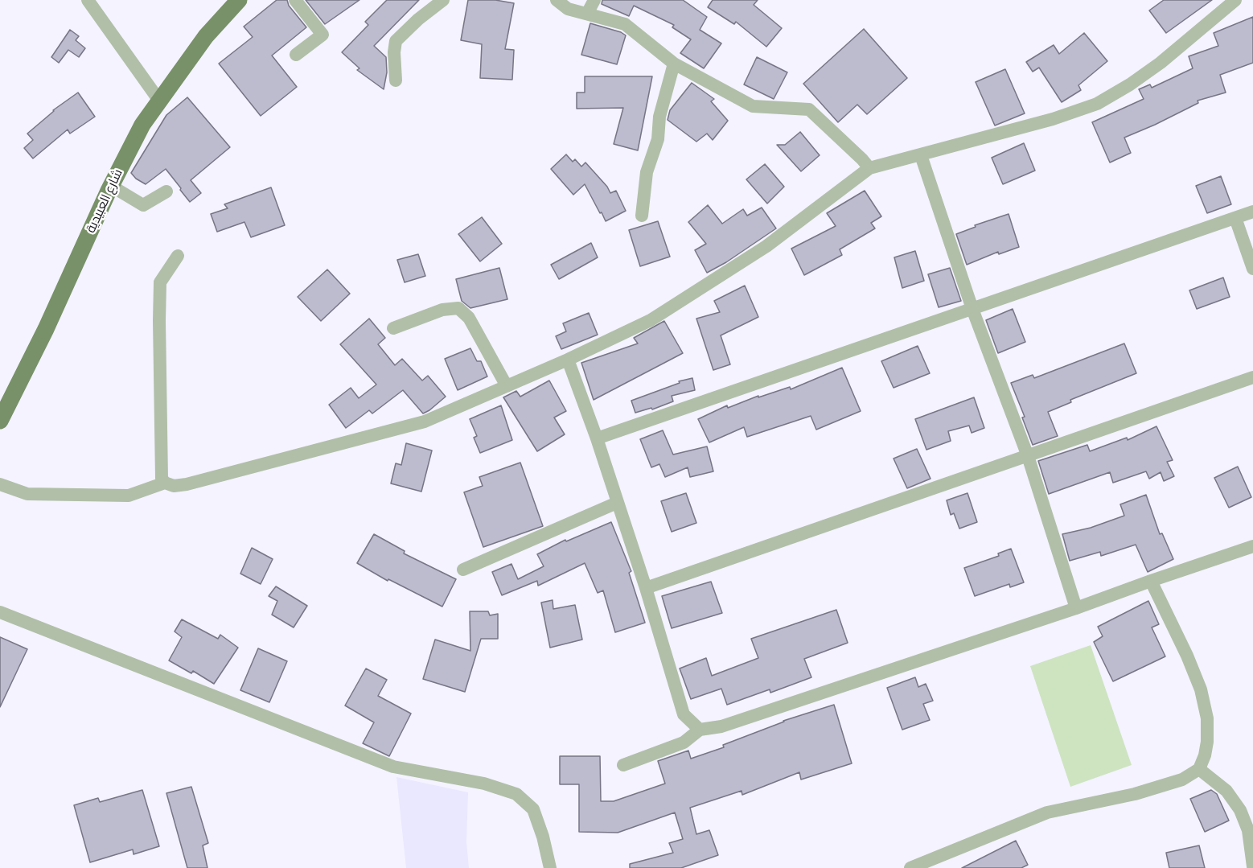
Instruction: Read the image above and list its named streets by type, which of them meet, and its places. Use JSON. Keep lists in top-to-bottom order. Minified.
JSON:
{"streets":{"main road":["شارع العبيدية"]}}
